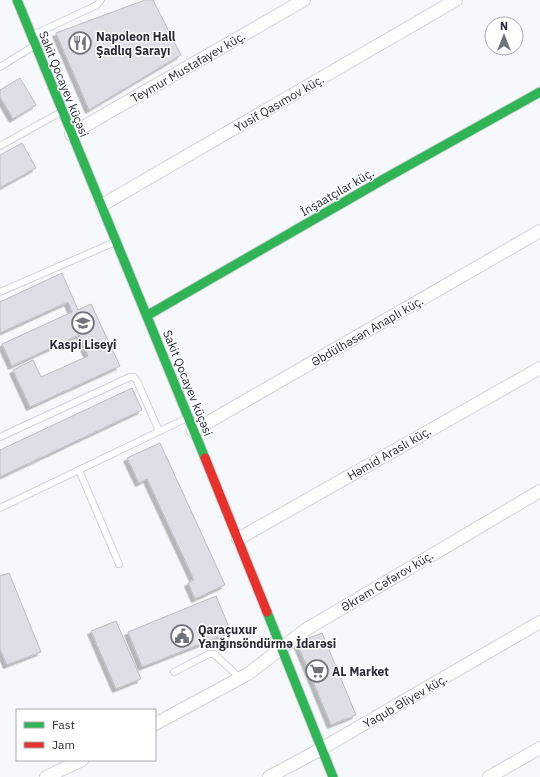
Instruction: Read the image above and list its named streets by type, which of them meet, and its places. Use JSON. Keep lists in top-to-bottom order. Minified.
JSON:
{"streets":{"street":["Teymur Mustafayev küç.","Sakit Qocayev küçəsi","Yusif Qasımov küç.","İnşaatçılar küç.","Əbdülhəsən Anaplı küç.","Həmid Araslı küç.","Əkrəm Cəfərov küç.","Yaqub Əliyev küç."]},"crossings":[["Teymur Mustafayev küç.","Sakit Qocayev küçəsi"],["Sakit Qocayev küçəsi","Yusif Qasımov küç."],["Sakit Qocayev küçəsi","İnşaatçılar küç."],["Sakit Qocayev küçəsi","Əbdülhəsən Anaplı küç."],["Sakit Qocayev küçəsi","Həmid Araslı küç."],["Sakit Qocayev küçəsi","Əkrəm Cəfərov küç."],["Sakit Qocayev küçəsi","Yaqub Əliyev küç."]],"places":{"restaurant":["Napoleon Hall Şadlıq Sarayı"],"school or university":["Kaspi Liseyi"],"public building":["Qaraçuxur Yanğınsöndürmə İdarəsi"],"supermarket":["AL Market"]},"legend":["Fast","Jam"],"north":"top"}
